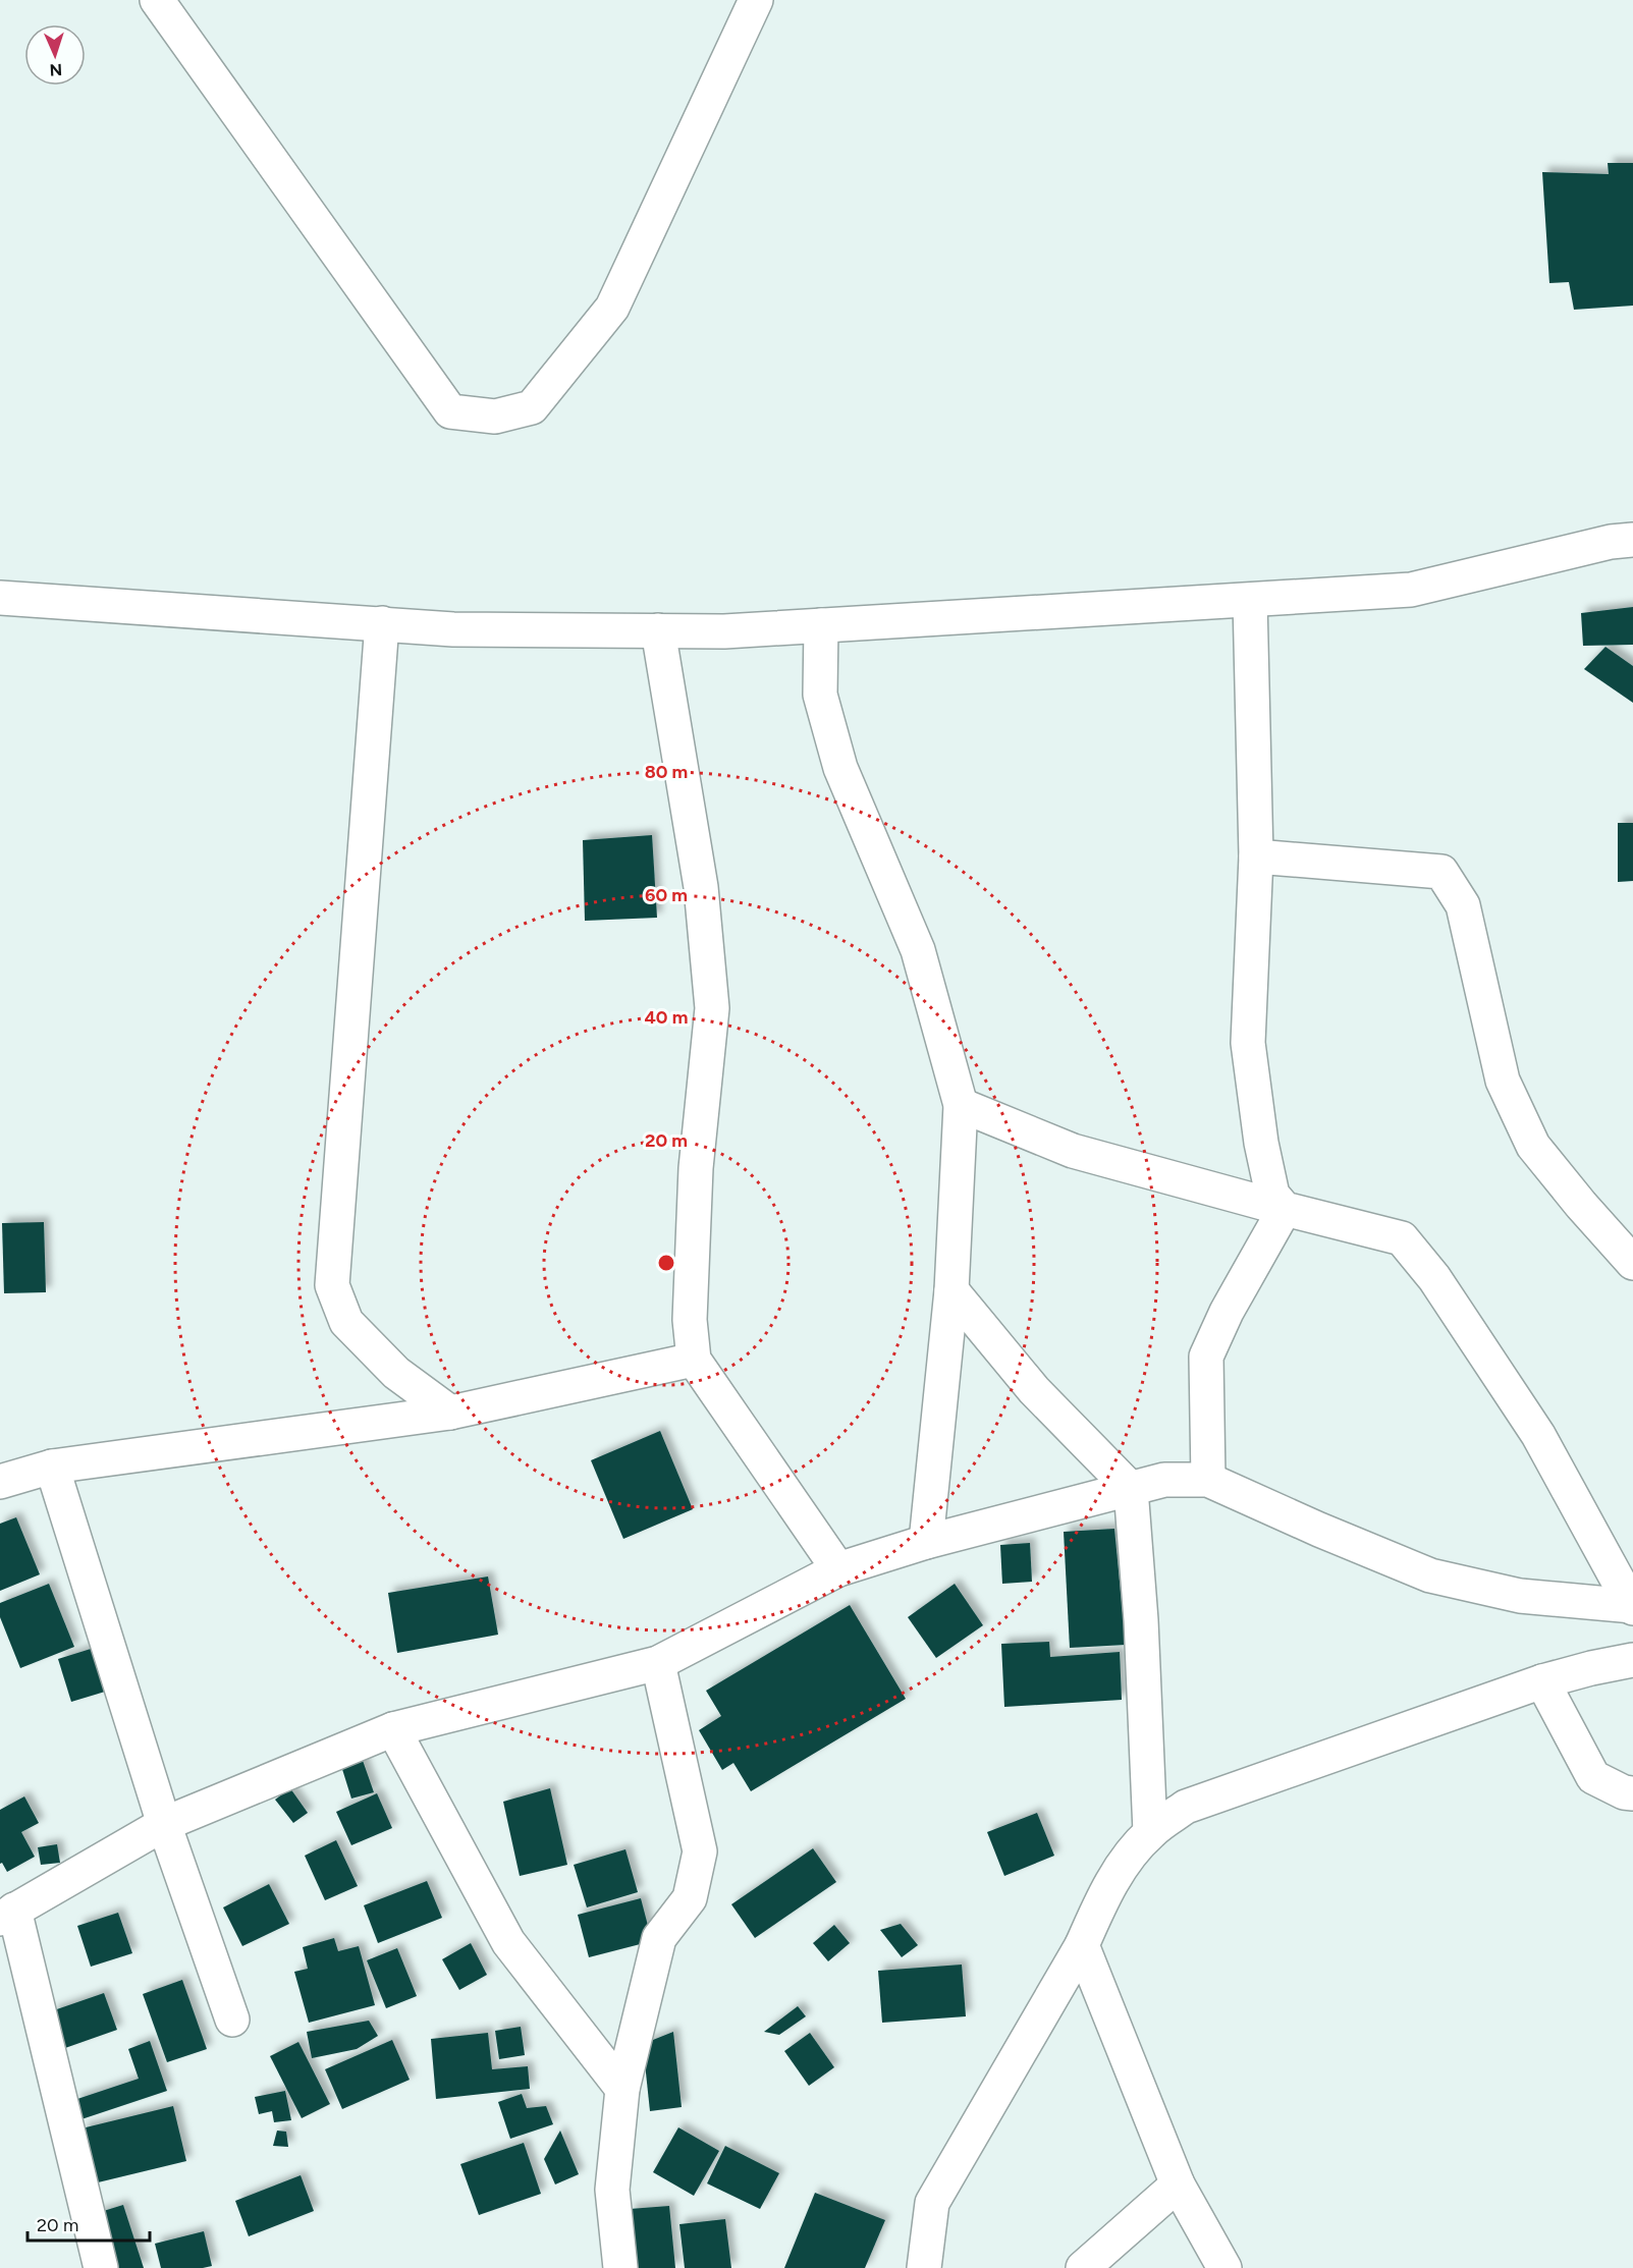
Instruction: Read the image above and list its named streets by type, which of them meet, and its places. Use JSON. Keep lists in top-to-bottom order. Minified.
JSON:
{"scale_bar":"20 m","north":"bottom","rings":["80 m","60 m","40 m","20 m"]}
